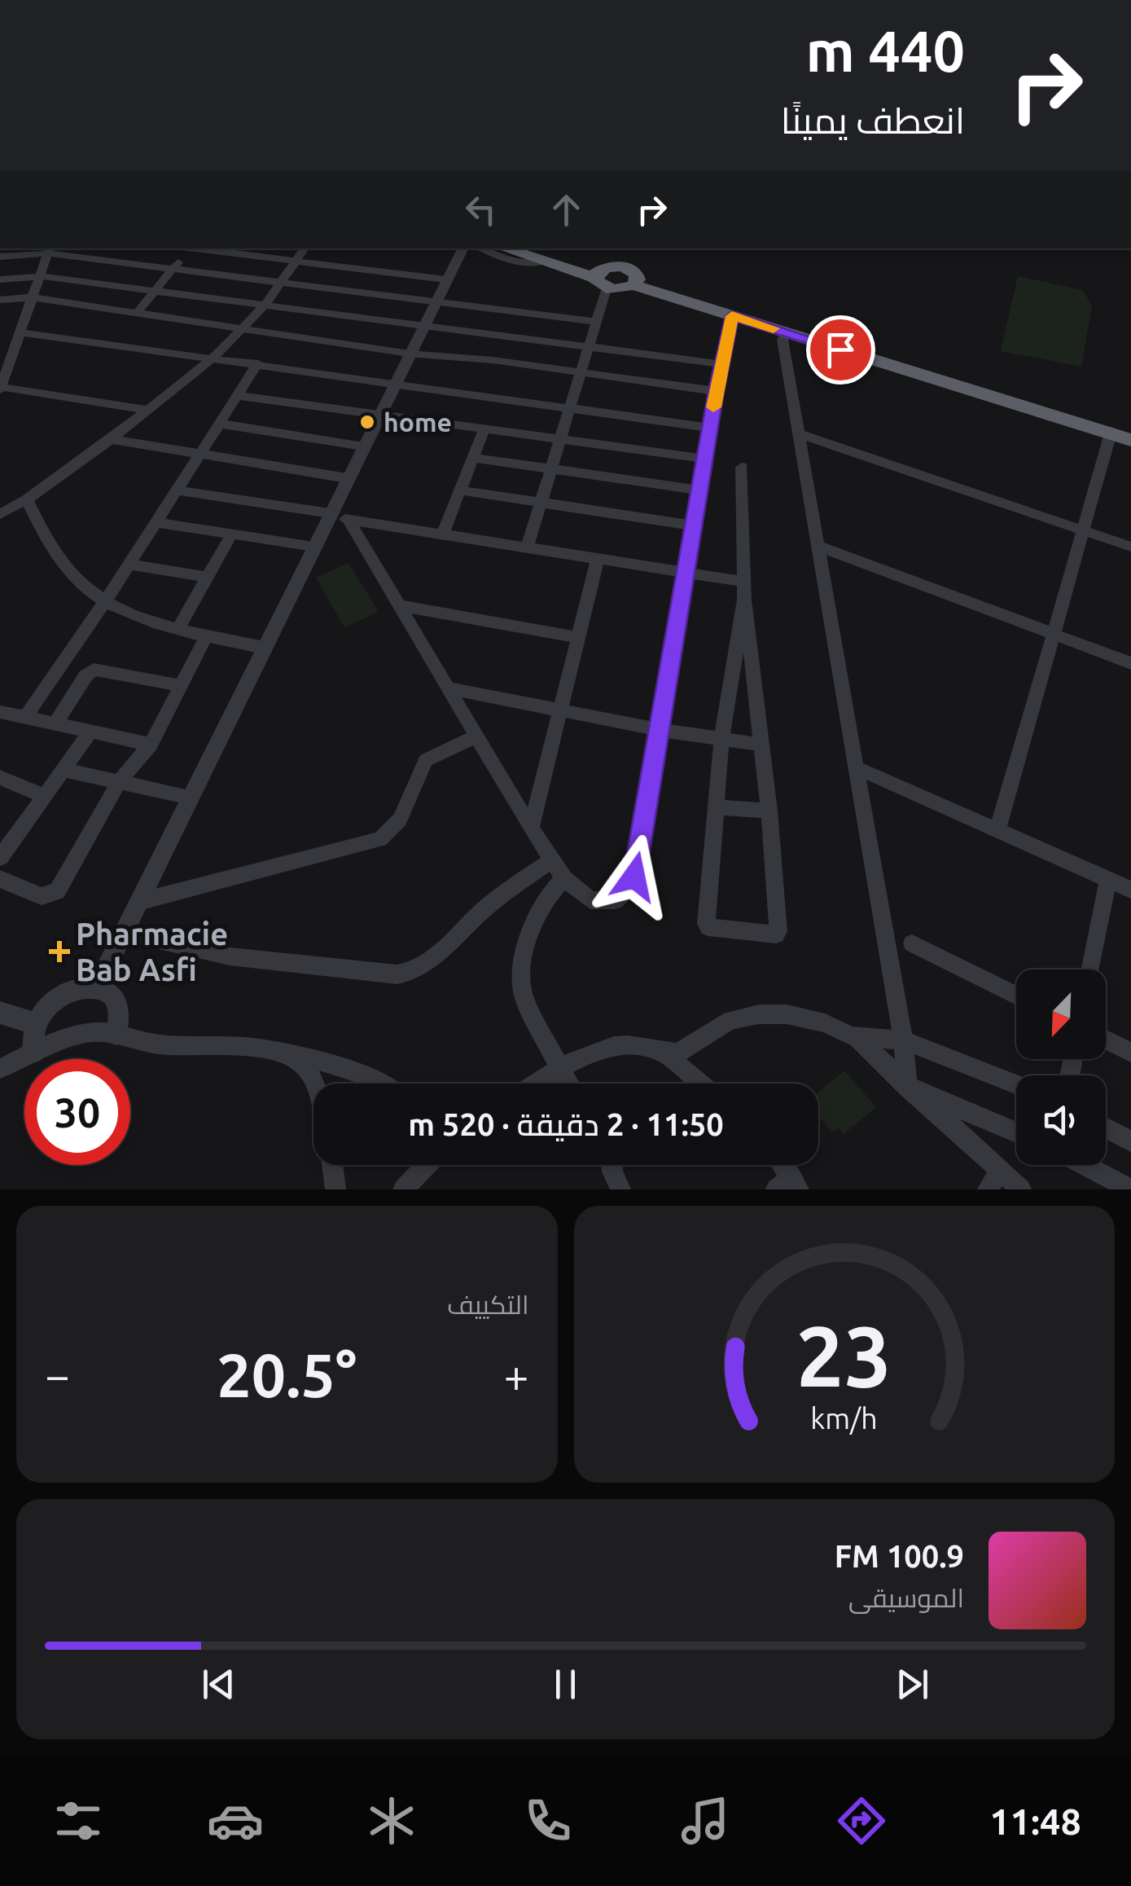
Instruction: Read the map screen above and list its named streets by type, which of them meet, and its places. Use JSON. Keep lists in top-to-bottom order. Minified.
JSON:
{"places":{"other":["home"],"health":["Pharmacie Bab Asfi"]},"north":"bottom left","page":{"turn":["440 m","انعطف يمينًا"],"limit":"30","trip":"11:50 · 2 دقيقة · 520 m","tile":"التكييف","heat":["−","20.5°","+"],"song":["100.9 FM","الموسيقى"],"tabs":"11:48","gauge":["23","km/h"]}}
